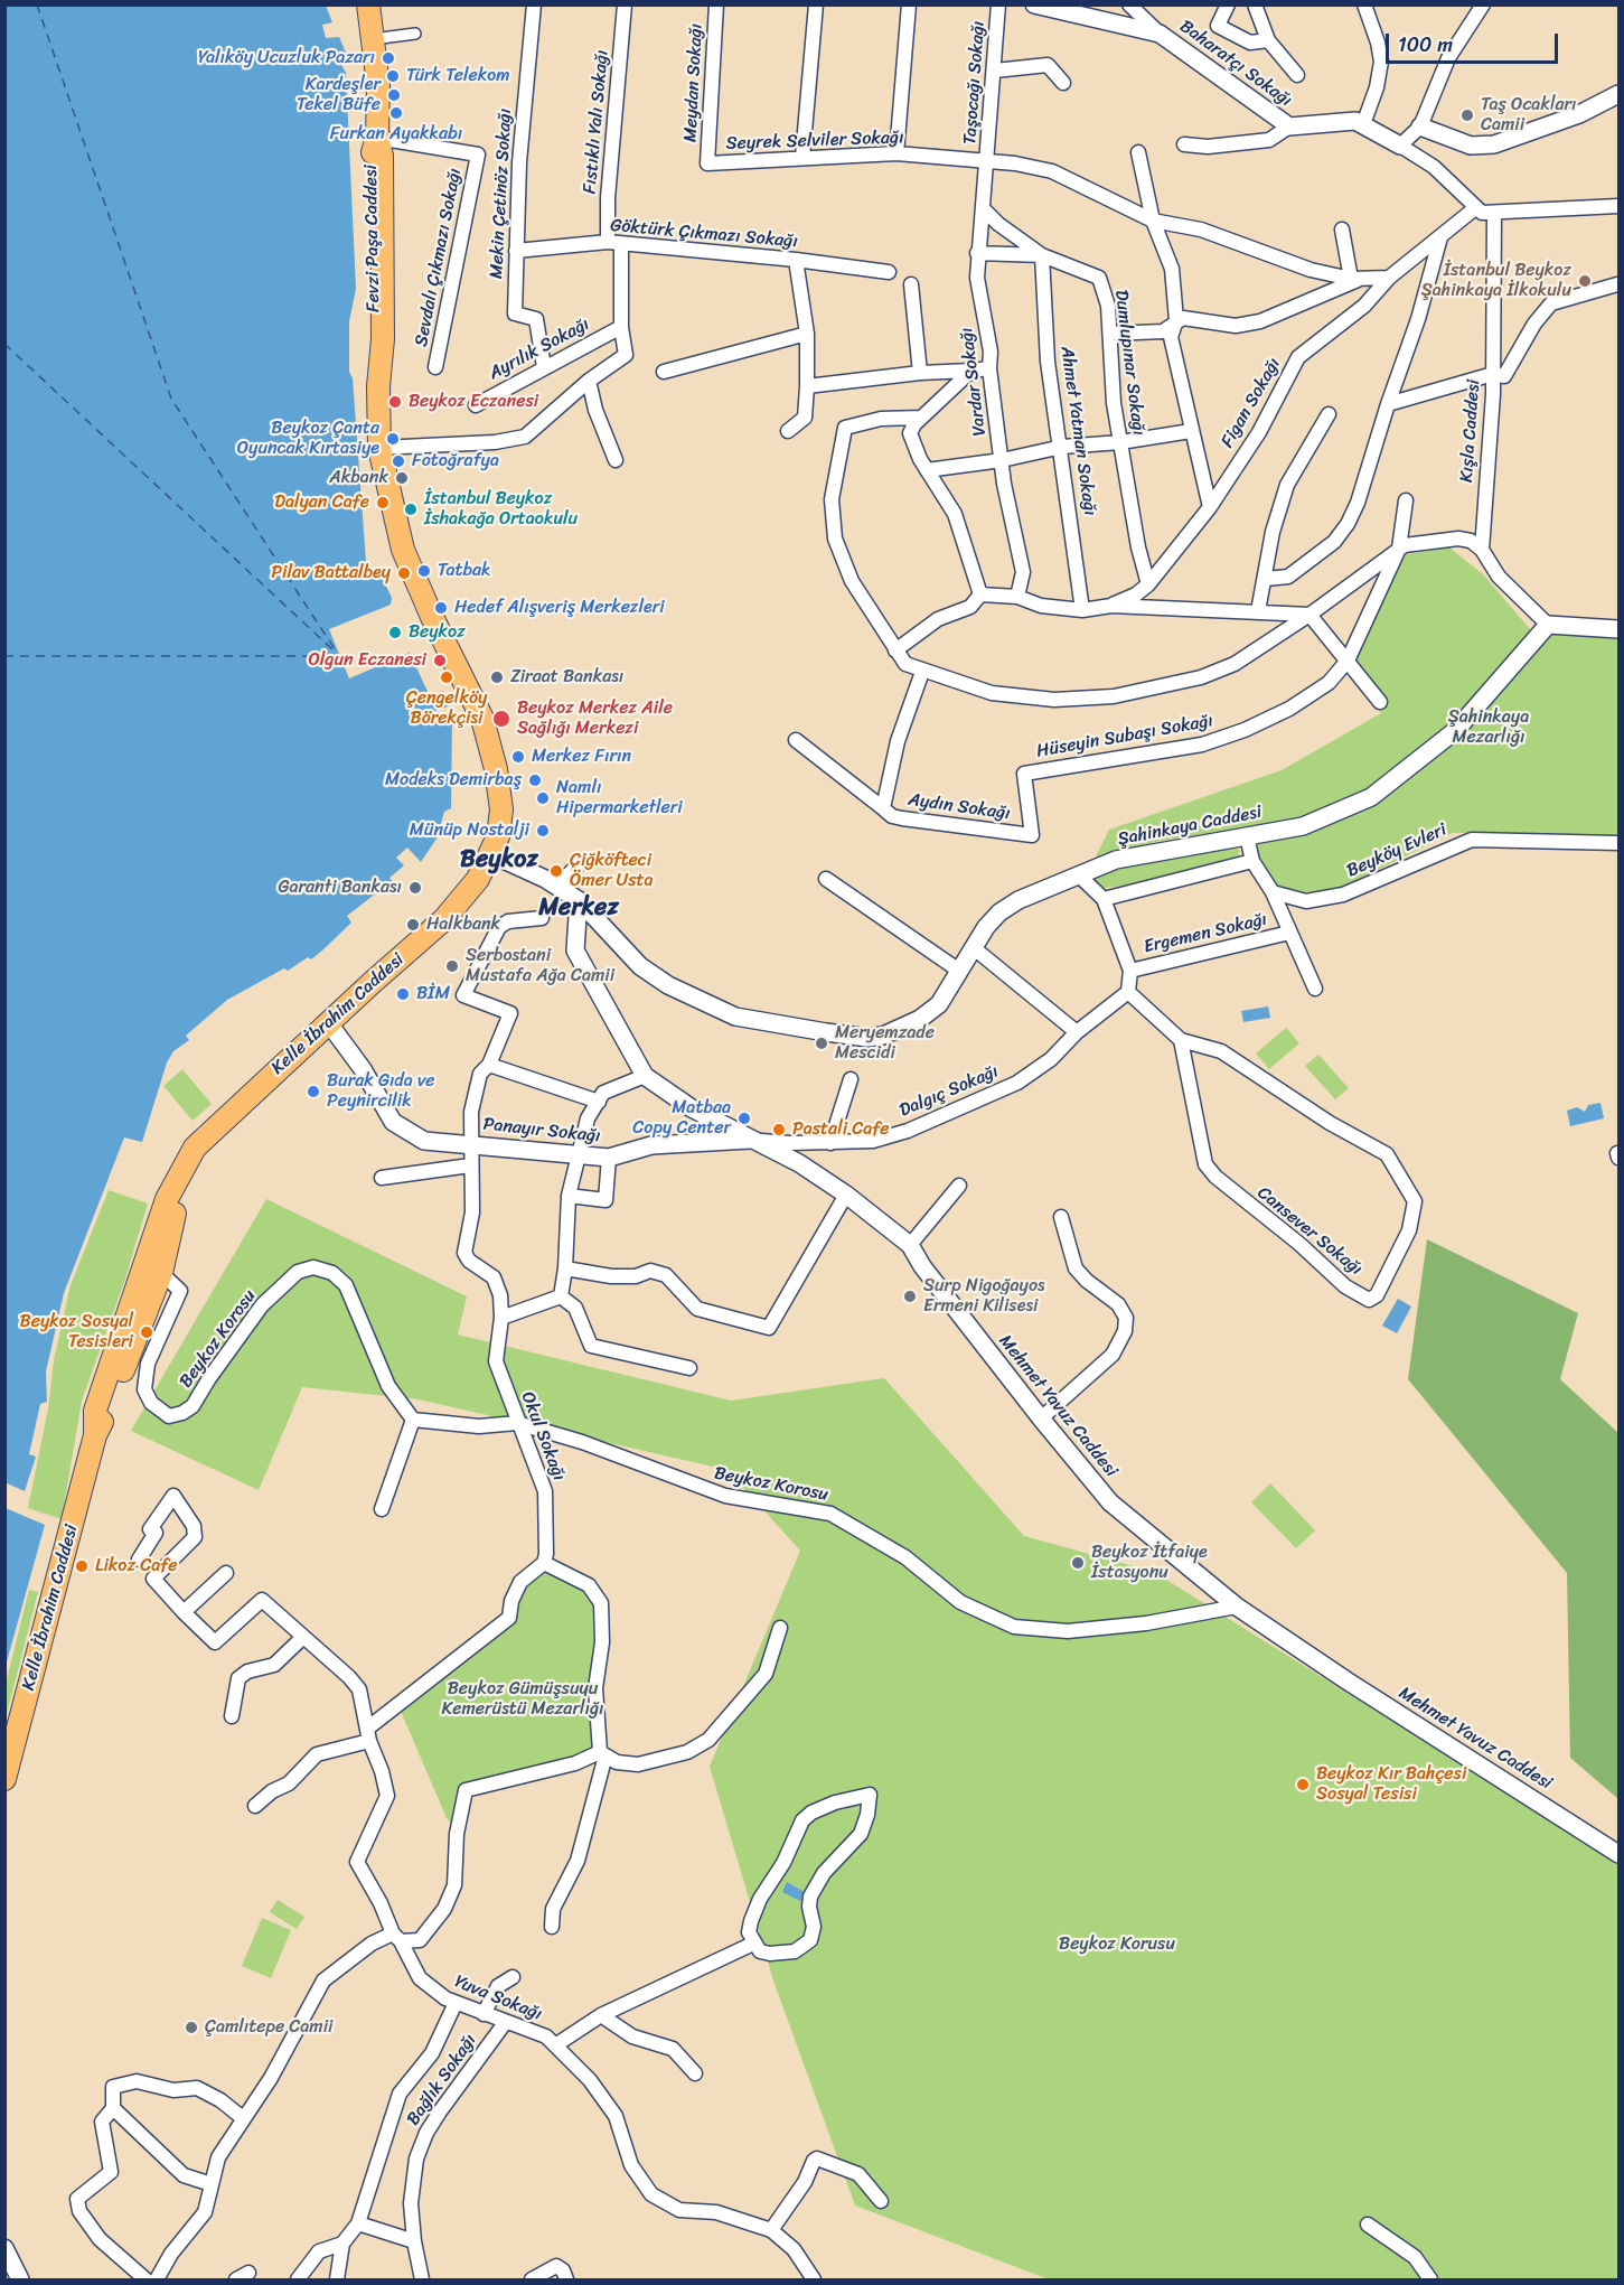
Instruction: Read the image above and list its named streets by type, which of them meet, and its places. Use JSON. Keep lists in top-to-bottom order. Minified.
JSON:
{"streets":{"main road":["Fevzi Paşa Caddesi","Kelle İbrahim Caddesi"],"street":["Baharatçı Sokağı","Meydan Sokağı","Taşocağı Sokağı","Fıstıklı Yalı Sokağı","Seyrek Selviler Sokağı","Mekin Çetinöz Sokağı","Göktürk Çıkmazı Sokağı","Sevdalı Çıkmazı Sokağı","Ayrılık Sokağı","Dumlupınar Sokağı","Vardar Sokağı","Figan Sokağı","Ahmet Yatman Sokağı","Kışla Caddesi","Hüseyin Subaşı Sokağı","Aydın Sokağı","Şahinkaya Caddesi","Beyköy Evleri","Ergemen Sokağı","Dalgıç Sokağı","Panayır Sokağı","Cansever Sokağı","Beykoz Korosu","Mehmet Yavuz Caddesi","Okul Sokağı","Yuva Sokağı","Bağlık Sokağı"]},"crossings":[["Meydan Sokağı","Seyrek Selviler Sokağı"],["Taşocağı Sokağı","Seyrek Selviler Sokağı"],["Taşocağı Sokağı","Vardar Sokağı"],["Fıstıklı Yalı Sokağı","Göktürk Çıkmazı Sokağı"],["Fıstıklı Yalı Sokağı","Ayrılık Sokağı"],["Seyrek Selviler Sokağı","Vardar Sokağı"],["Seyrek Selviler Sokağı","Figan Sokağı"],["Mekin Çetinöz Sokağı","Göktürk Çıkmazı Sokağı"],["Mekin Çetinöz Sokağı","Ayrılık Sokağı"],["Fevzi Paşa Caddesi","Sevdalı Çıkmazı Sokağı"],["Fevzi Paşa Caddesi","Şahinkaya Caddesi"],["Fevzi Paşa Caddesi","Kelle İbrahim Caddesi"],["Dumlupınar Sokağı","Vardar Sokağı"],["Dumlupınar Sokağı","Figan Sokağı"],["Dumlupınar Sokağı","Ahmet Yatman Sokağı"],["Hüseyin Subaşı Sokağı","Aydın Sokağı"],["Şahinkaya Caddesi","Kelle İbrahim Caddesi"],["Şahinkaya Caddesi","Mehmet Yavuz Caddesi"],["Kelle İbrahim Caddesi","Panayır Sokağı"],["Kelle İbrahim Caddesi","Beykoz Korosu"],["Dalgıç Sokağı","Panayır Sokağı"],["Dalgıç Sokağı","Cansever Sokağı"],["Dalgıç Sokağı","Mehmet Yavuz Caddesi"],["Panayır Sokağı","Mehmet Yavuz Caddesi"],["Beykoz Korosu","Mehmet Yavuz Caddesi"],["Beykoz Korosu","Okul Sokağı"],["Yuva Sokağı","Bağlık Sokağı"]],"districts":["Beykoz","Merkez"],"parks":["Şahinkaya Mezarlığı","Beykoz Gümüşsuyu Kemerüstü Mezarlığı","Beykoz Korusu"],"places":["Yalıköy Ucuzluk Pazarı","Türk Telekom","Kardeşler Tekel Büfe","Furkan Ayakkabı","Taş Ocakları Camii","İstanbul Beykoz Şahinkaya İlkokulu","Beykoz Eczanesi","Beykoz Çanta Oyuncak Kırtasiye","Fotoğrafya","Akbank","Dalyan Cafe","İstanbul Beykoz İshakağa Ortaokulu","Tatbak","Pilav Battalbey","Hedef Alışveriş Merkezleri","Beykoz","Olgun Eczanesi","Çengelköy Börekçisi","Ziraat Bankası","Beykoz Merkez Aile Sağlığı Merkezi","Merkez Fırın","Modeks Demirbaş","Namlı Hipermarketleri","Münüp Nostalji","Çiğköfteci Ömer Usta","Garanti Bankası","Halkbank","Serbostani Mustafa Ağa Camii","BİM","Meryemzade Mescidi","Burak Gıda ve Peynircilik","Matbaa Copy Center","Pastali Cafe","Surp Nigoğayos Ermeni Kilisesi","Beykoz Sosyal Tesisleri","Beykoz İtfaiye İstasyonu","Likoz Cafe","Beykoz Kır Bahçesi Sosyal Tesisi","Çamlıtepe Camii"],"scale_bar":"100 m"}
